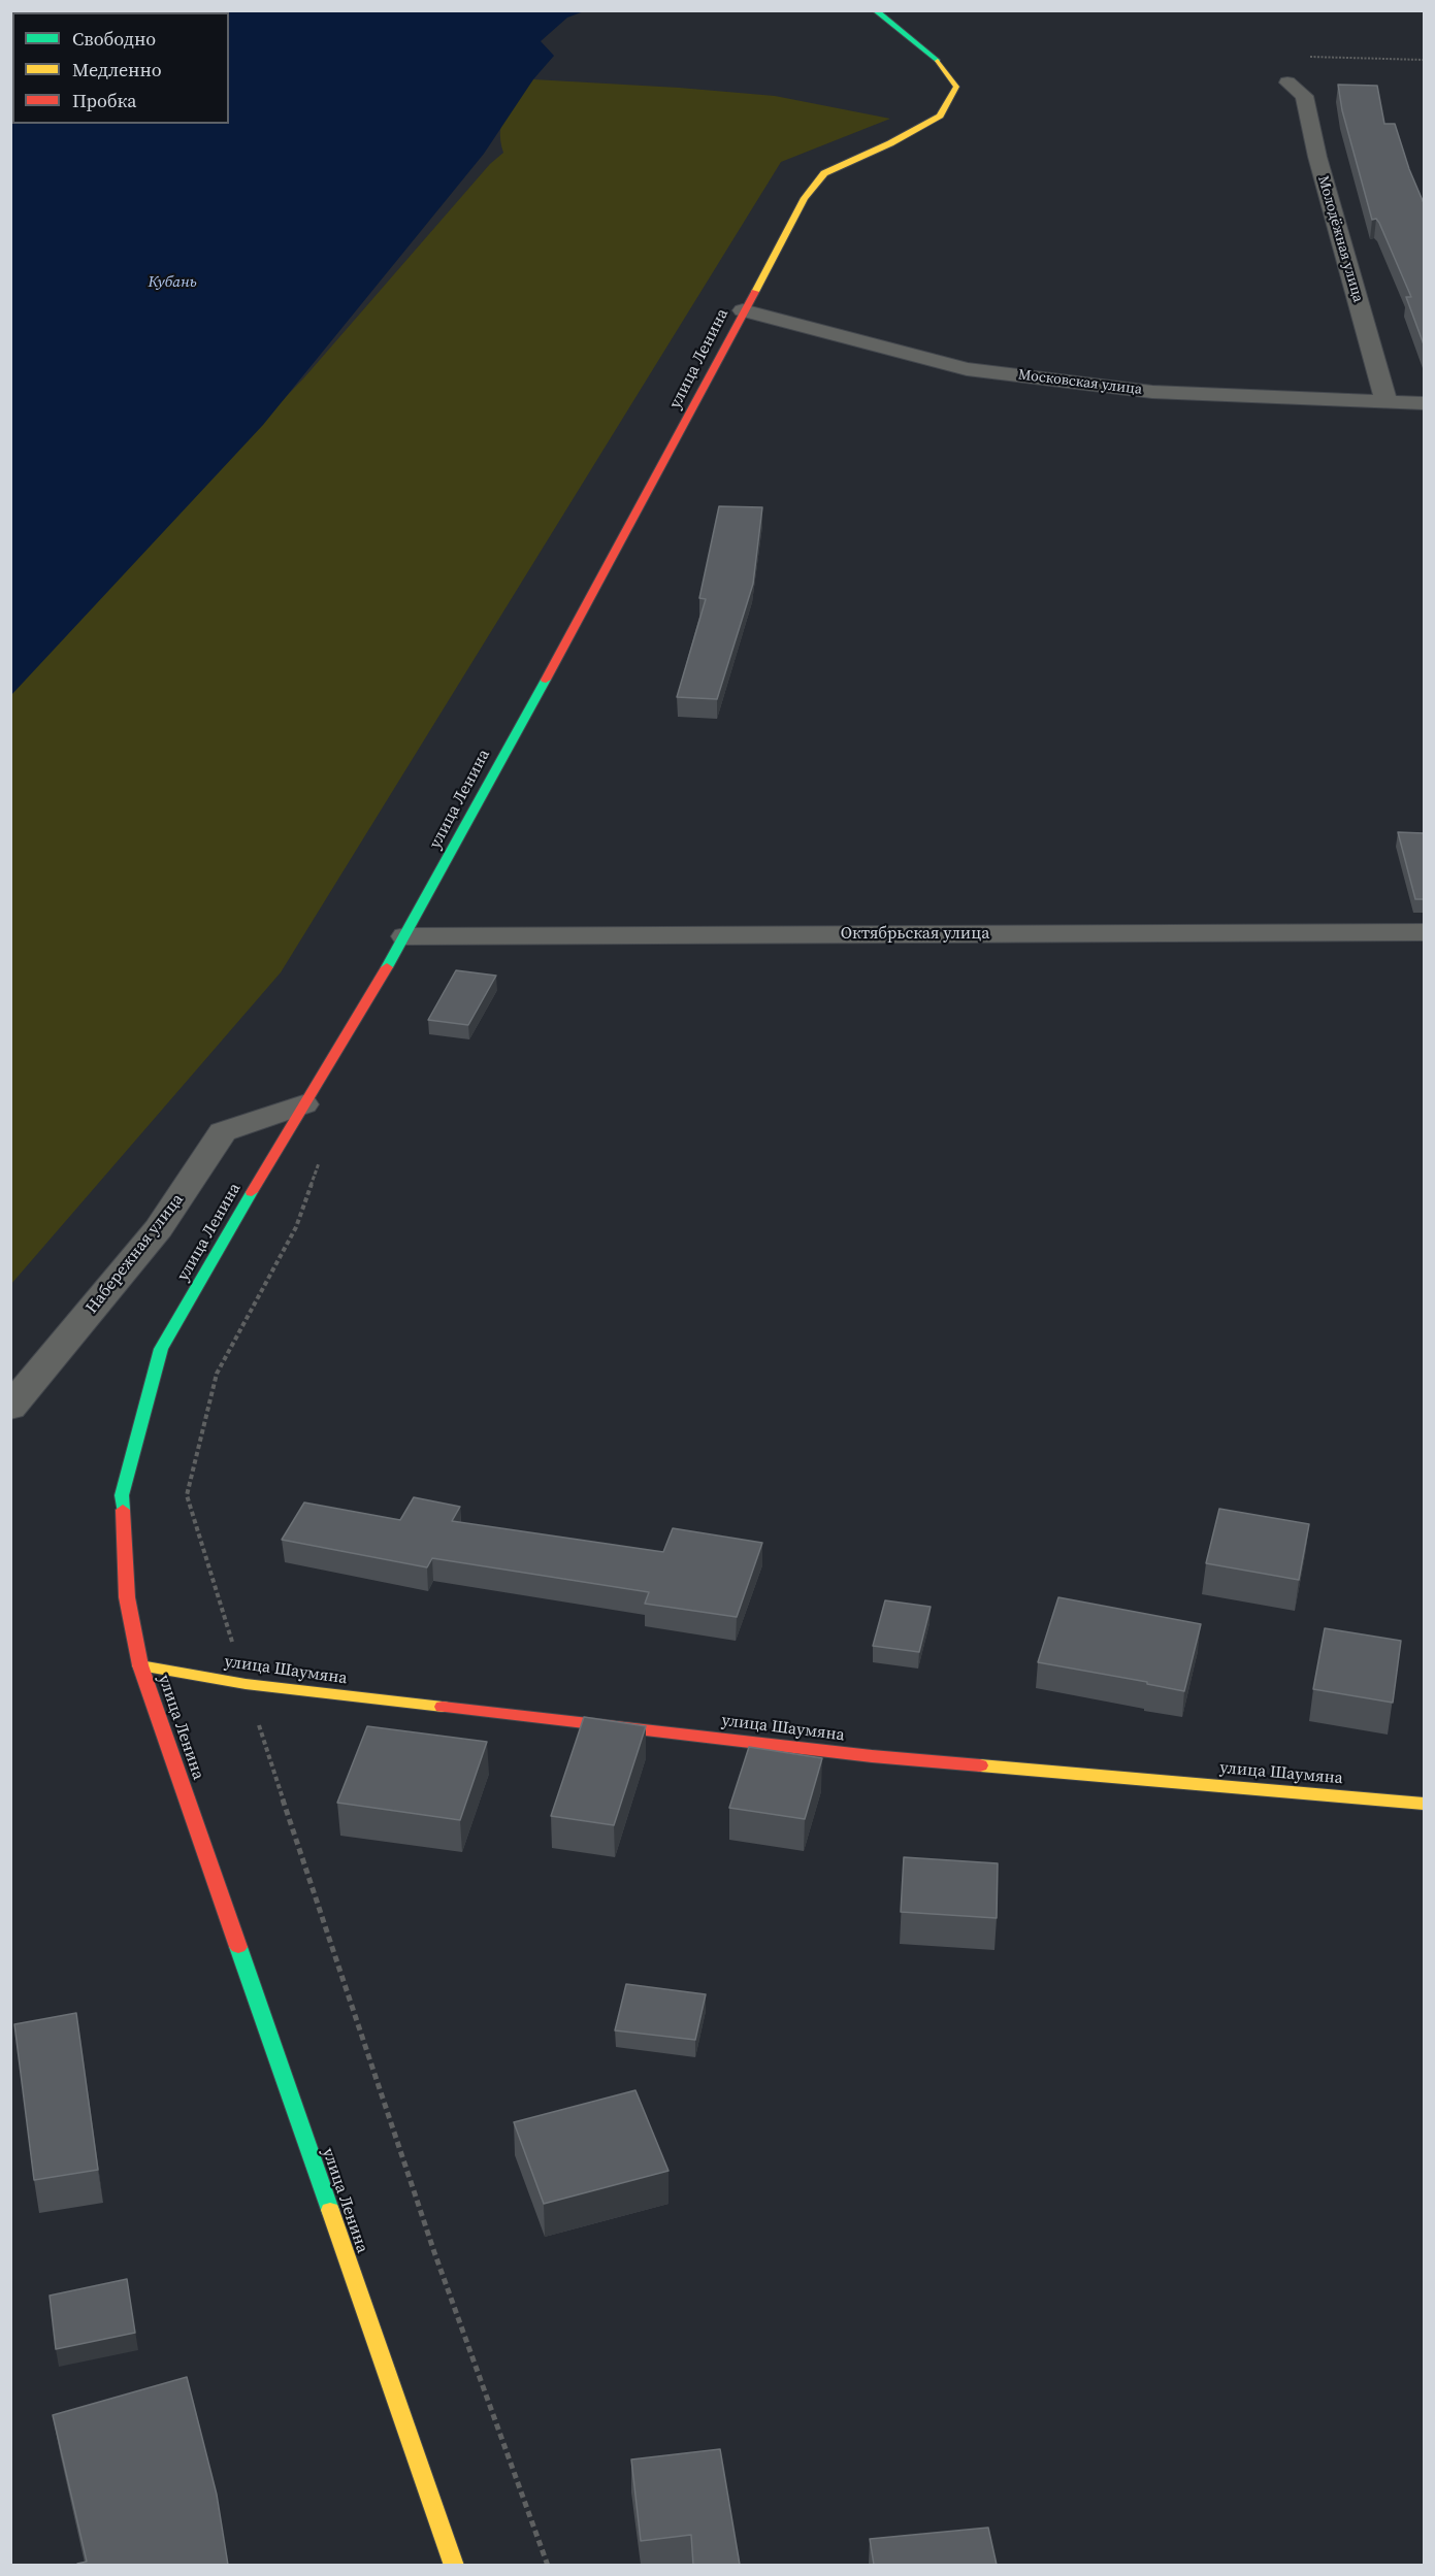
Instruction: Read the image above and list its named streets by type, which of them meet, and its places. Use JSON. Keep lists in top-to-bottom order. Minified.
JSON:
{"streets":{"street":["Молодёжная улица","улица Ленина","Московская улица","Октябрьская улица","Набережная улица","улица Шаумяна"]},"crossings":[["Молодёжная улица","Московская улица"],["улица Ленина","Московская улица"],["улица Ленина","Октябрьская улица"],["улица Ленина","Набережная улица"],["улица Ленина","улица Шаумяна"]],"water":["Кубань"],"legend":["Свободно","Медленно","Пробка"]}
